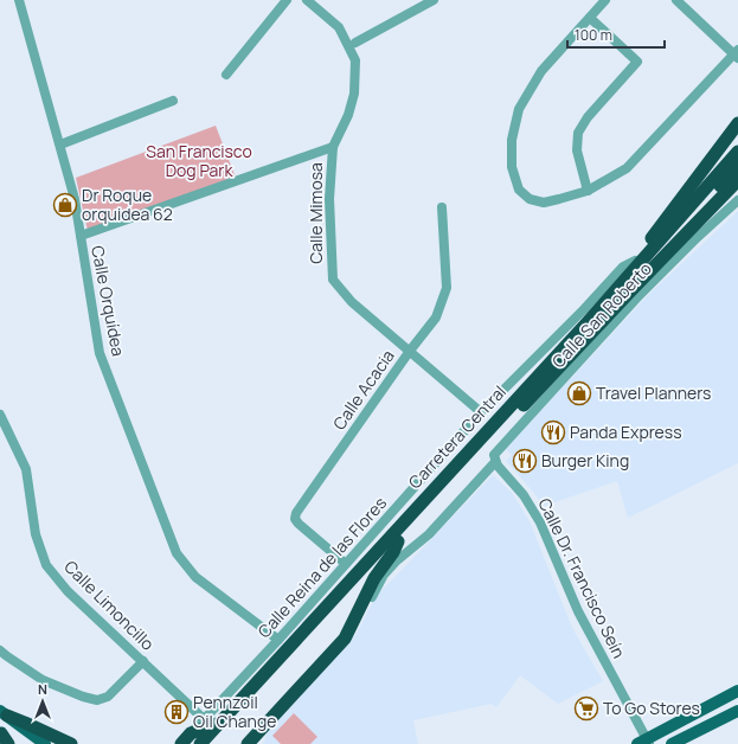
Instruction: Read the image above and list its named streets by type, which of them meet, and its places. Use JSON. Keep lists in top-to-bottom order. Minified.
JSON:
{"streets":{"highway":["Carretera Central"],"street":["Calle Mimosa","Calle Orquídea","Calle San Roberto","Calle Acacia","Calle Reina de las Flores","Calle Dr. Francisco Seín","Calle Limoncillo"]},"crossings":[["Calle Mimosa","Calle Acacia"],["Calle Mimosa","Calle Reina de las Flores"],["Calle Orquídea","Calle Reina de las Flores"],["Calle San Roberto","Calle Dr. Francisco Seín"],["Calle Acacia","Calle Reina de las Flores"],["Carretera Central","Calle Reina de las Flores"],["Calle Reina de las Flores","Calle Limoncillo"]],"parks":["San Francisco Dog Park"],"places":{"shop":["Dr Roque orquidea 62","Travel Planners"],"restaurant":["Panda Express","Burger King"],"supermarket":["To Go Stores"],"building":["Pennzoil Oil Change"]},"scale_bar":"100 m","north":"top"}
